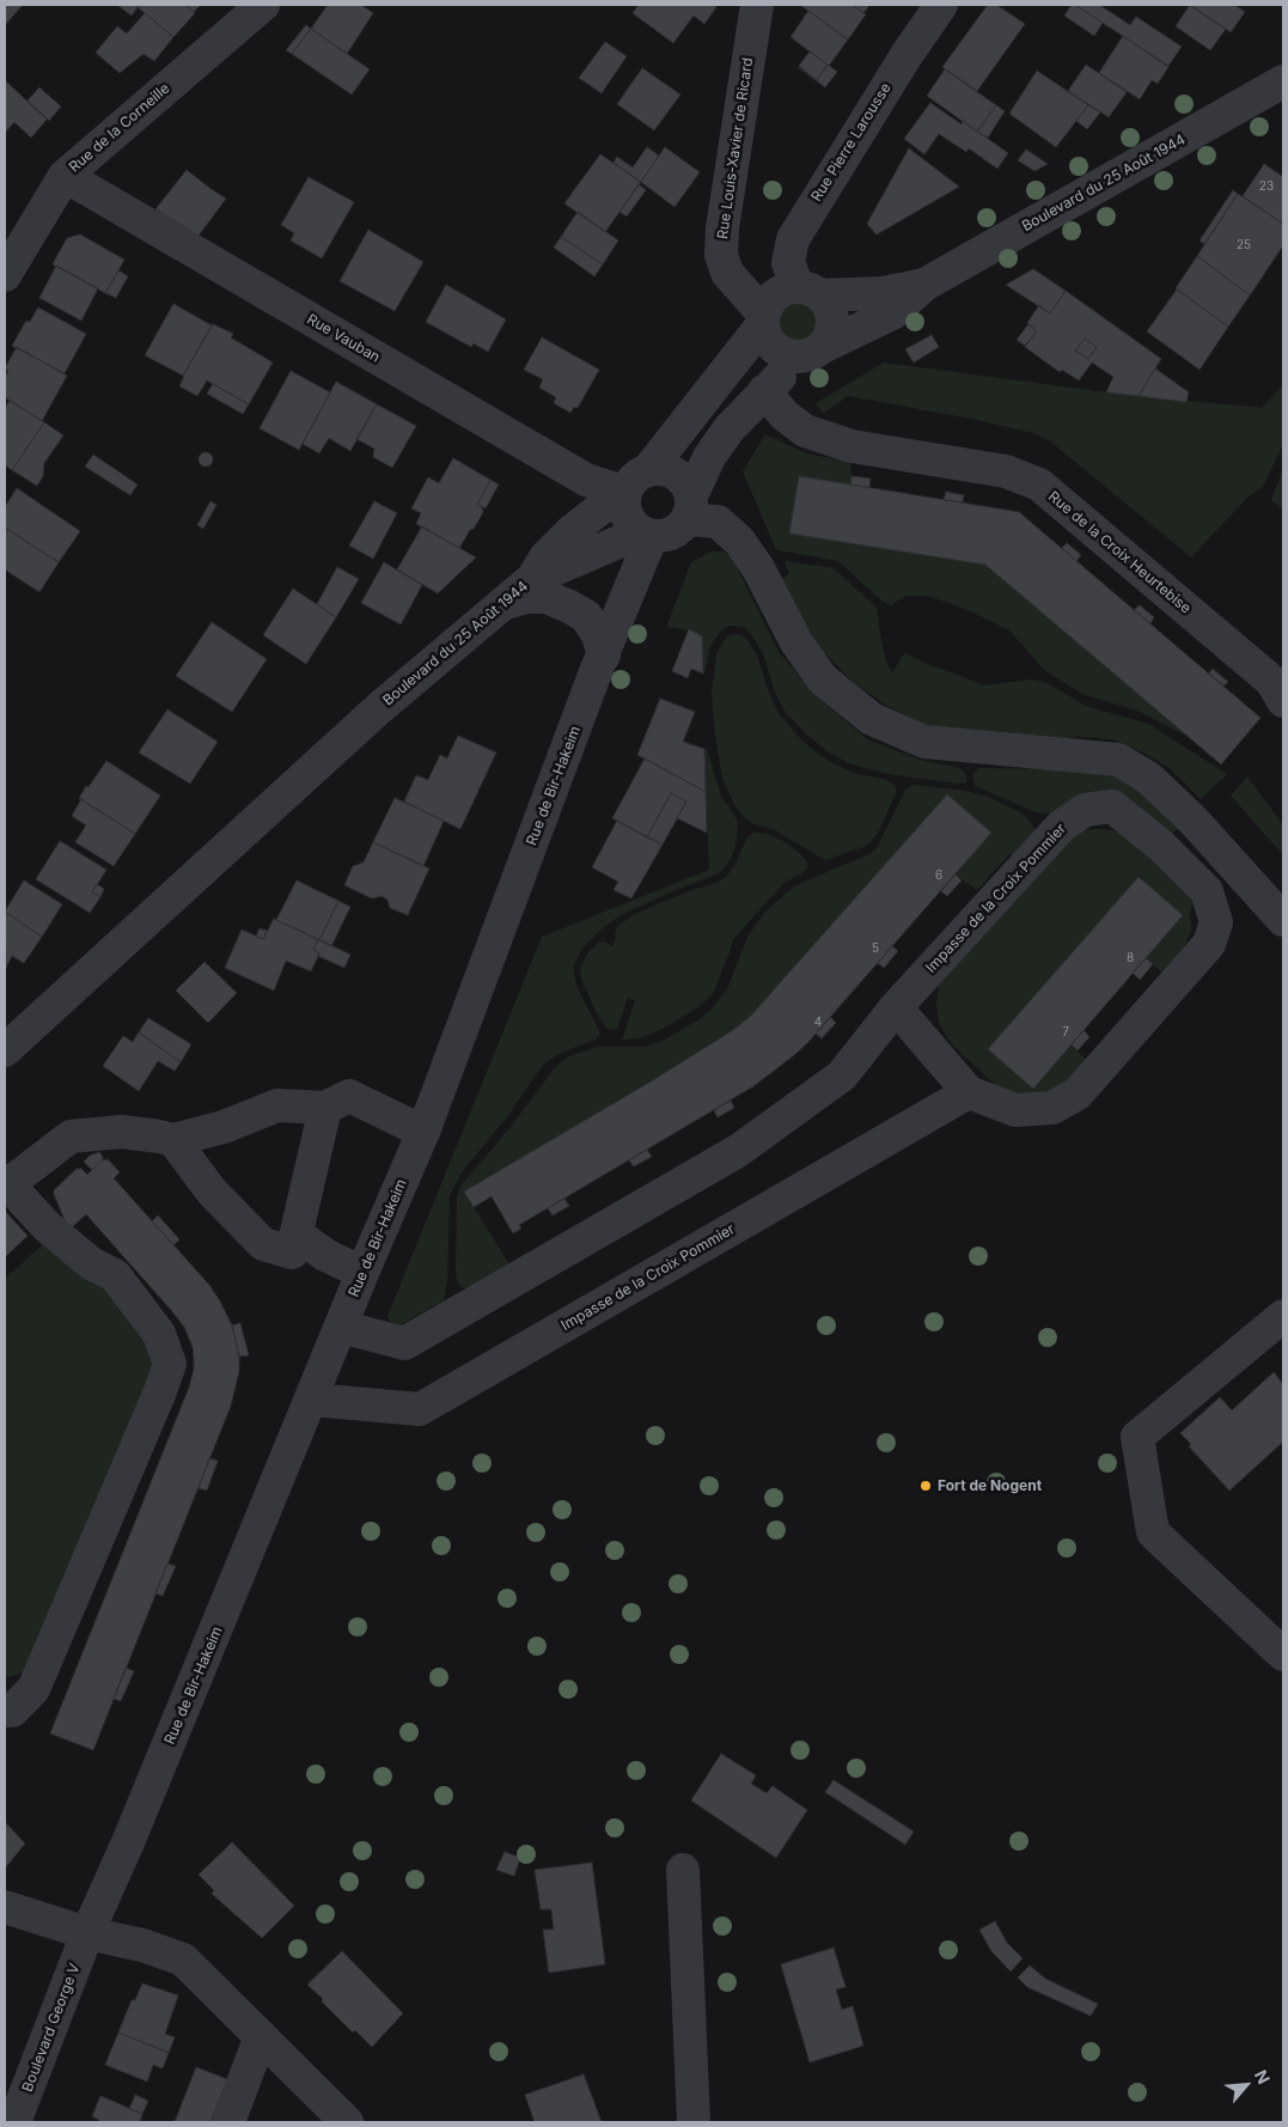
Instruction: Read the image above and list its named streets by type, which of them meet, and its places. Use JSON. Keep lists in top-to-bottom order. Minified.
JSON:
{"streets":{"street":["Rue de la Corneille","Rue Pierre Larousse","Rue Louis-Xavier de Ricard","Boulevard du 25 Août 1944","Rue Vauban","Rue de la Croix Heurtebise","Rue de Bir-Hakeim","Impasse de la Croix Pommier","Boulevard George V"]},"crossings":[["Rue de la Corneille","Rue Vauban"],["Rue Pierre Larousse","Rue Louis-Xavier de Ricard"],["Rue Pierre Larousse","Boulevard du 25 Août 1944"],["Rue Louis-Xavier de Ricard","Boulevard du 25 Août 1944"],["Boulevard du 25 Août 1944","Rue Vauban"],["Boulevard du 25 Août 1944","Rue de la Croix Heurtebise"],["Boulevard du 25 Août 1944","Rue de Bir-Hakeim"],["Rue Vauban","Rue de Bir-Hakeim"],["Rue de Bir-Hakeim","Impasse de la Croix Pommier"],["Rue de Bir-Hakeim","Boulevard George V"]],"places":["Fort de Nogent"],"house_numbers":["23","25","6","5","8","4","7"],"north":"top right"}
